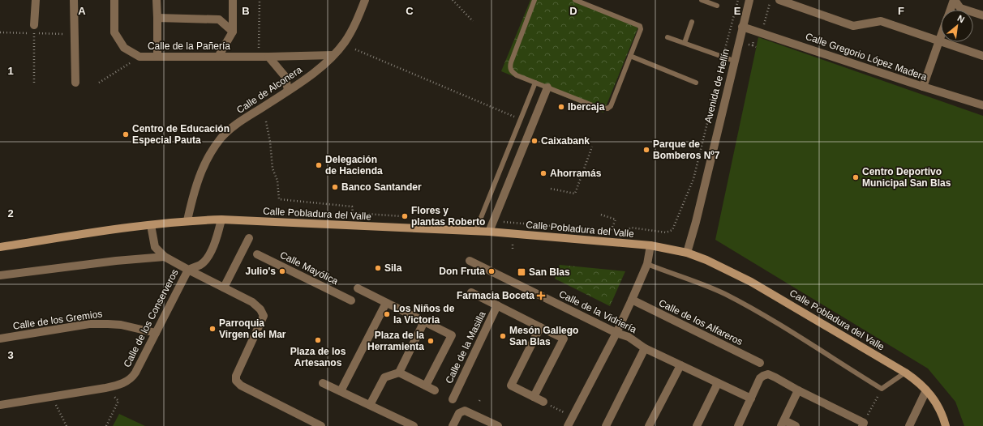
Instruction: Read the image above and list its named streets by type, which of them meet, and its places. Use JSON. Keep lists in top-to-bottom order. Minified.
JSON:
{"streets":{"street":["Calle de la Pañería","Calle Gregorio López Madera","Avenida de Hellín","Calle de Alconera","Calle Pobladura del Valle","Calle Mayólica","Calle de la Vidriería","Calle de los Conserveros","Calle de los Gremios","Calle de los Alfareros","Calle de la Masilla"]},"crossings":[["Calle de la Pañería","Calle de Alconera"],["Calle Gregorio López Madera","Avenida de Hellín"],["Avenida de Hellín","Calle Pobladura del Valle"],["Calle de Alconera","Calle Pobladura del Valle"],["Calle de los Conserveros","Calle de los Gremios"]],"places":{"other":["Ibercaja","Centro de Educación Especial Pauta","Caixabank","Parque de Bomberos Nº7","Delegación de Hacienda","Ahorramás","Centro Deportivo Municipal San Blas","Banco Santander","Flores y plantas Roberto","Sila","Julio's","Don Fruta","Los Niños de la Victoria","Parroquia Virgen del Mar","Mesón Gallego San Blas","Plaza de los Artesanos","Plaza de la Herramienta"],"transit":["San Blas"],"health":["Farmacia Boceta"]},"north":"top right","grid":{"columns":["A","B","C","D","E","F"],"rows":["1","2","3"]}}
